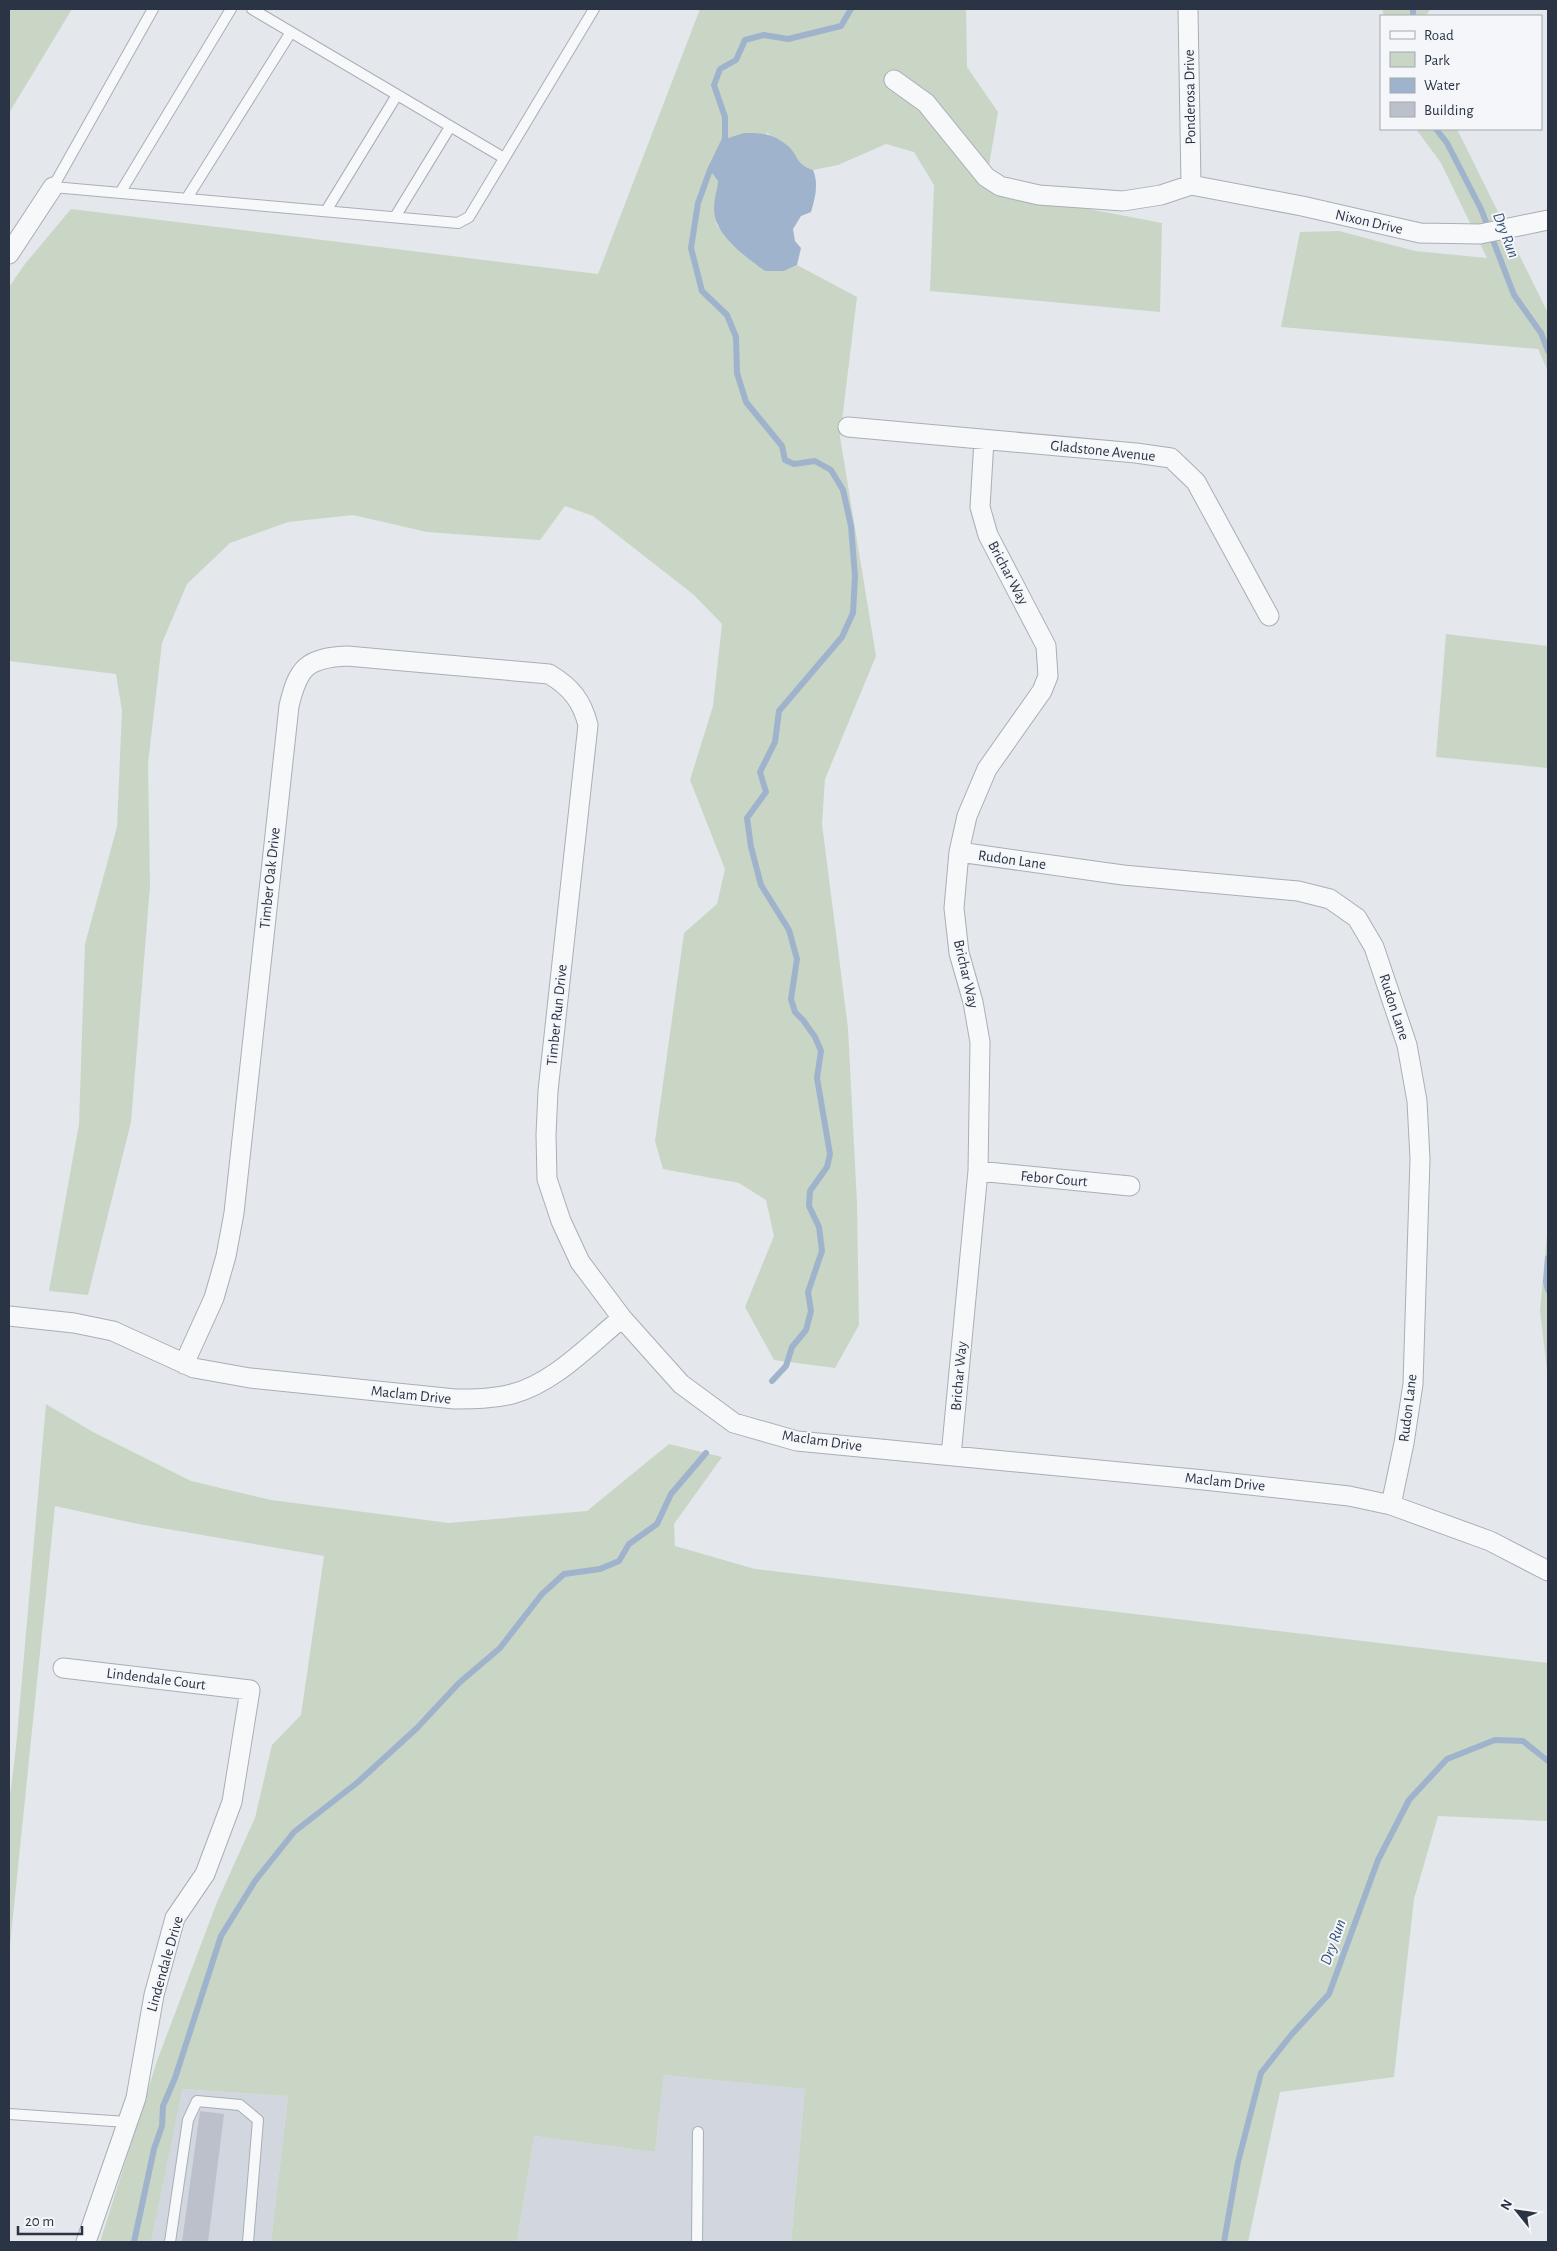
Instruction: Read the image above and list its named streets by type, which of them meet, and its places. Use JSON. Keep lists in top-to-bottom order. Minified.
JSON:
{"streets":{"street":["Ponderosa Drive","Nixon Drive","Gladstone Avenue","Brichar Way","Rudon Lane","Timber Oak Drive","Timber Run Drive","Febor Court","Maclam Drive","Lindendale Court","Lindendale Drive"]},"crossings":[["Ponderosa Drive","Nixon Drive"],["Gladstone Avenue","Brichar Way"],["Brichar Way","Rudon Lane"],["Brichar Way","Febor Court"],["Brichar Way","Maclam Drive"],["Rudon Lane","Maclam Drive"],["Timber Oak Drive","Timber Run Drive"],["Timber Oak Drive","Maclam Drive"],["Timber Run Drive","Maclam Drive"],["Lindendale Court","Lindendale Drive"]],"water":["Dry Run"],"legend":["Road","Park","Water","Building"],"scale_bar":"20 m","north":"top left"}
